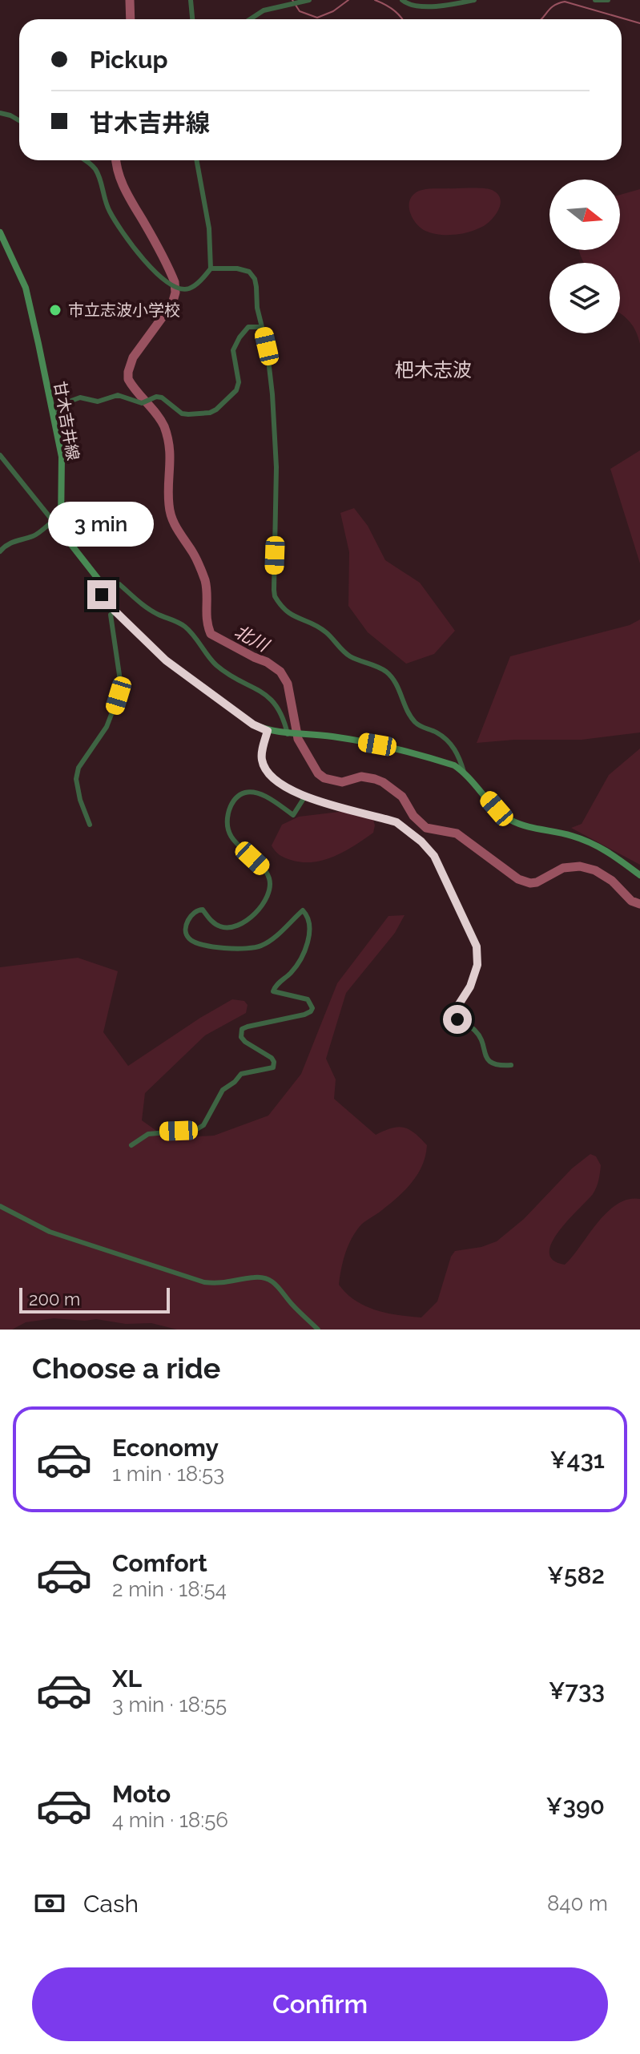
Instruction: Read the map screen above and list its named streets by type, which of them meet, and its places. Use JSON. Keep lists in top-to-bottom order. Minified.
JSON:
{"streets":{"main road":["甘木吉井線"]},"districts":["杷木志波"],"water":["北川"],"places":["市立志波小学校"],"scale_bar":"200 m","north":"right","page":{"banner":["Pickup","甘木吉井線"],"bubble":"3 min","scale":"200 m","heading":"Choose a ride","list":[{"name":"Economy","note":"1 min · 18:53","value":"¥431"},{"name":"Comfort","note":"2 min · 18:54","value":"¥582"},{"name":"XL","note":"3 min · 18:55","value":"¥733"},{"name":"Moto","note":"4 min · 18:56","value":"¥390"}],"pay":["Cash","840 m"],"buttons":"Confirm"}}
